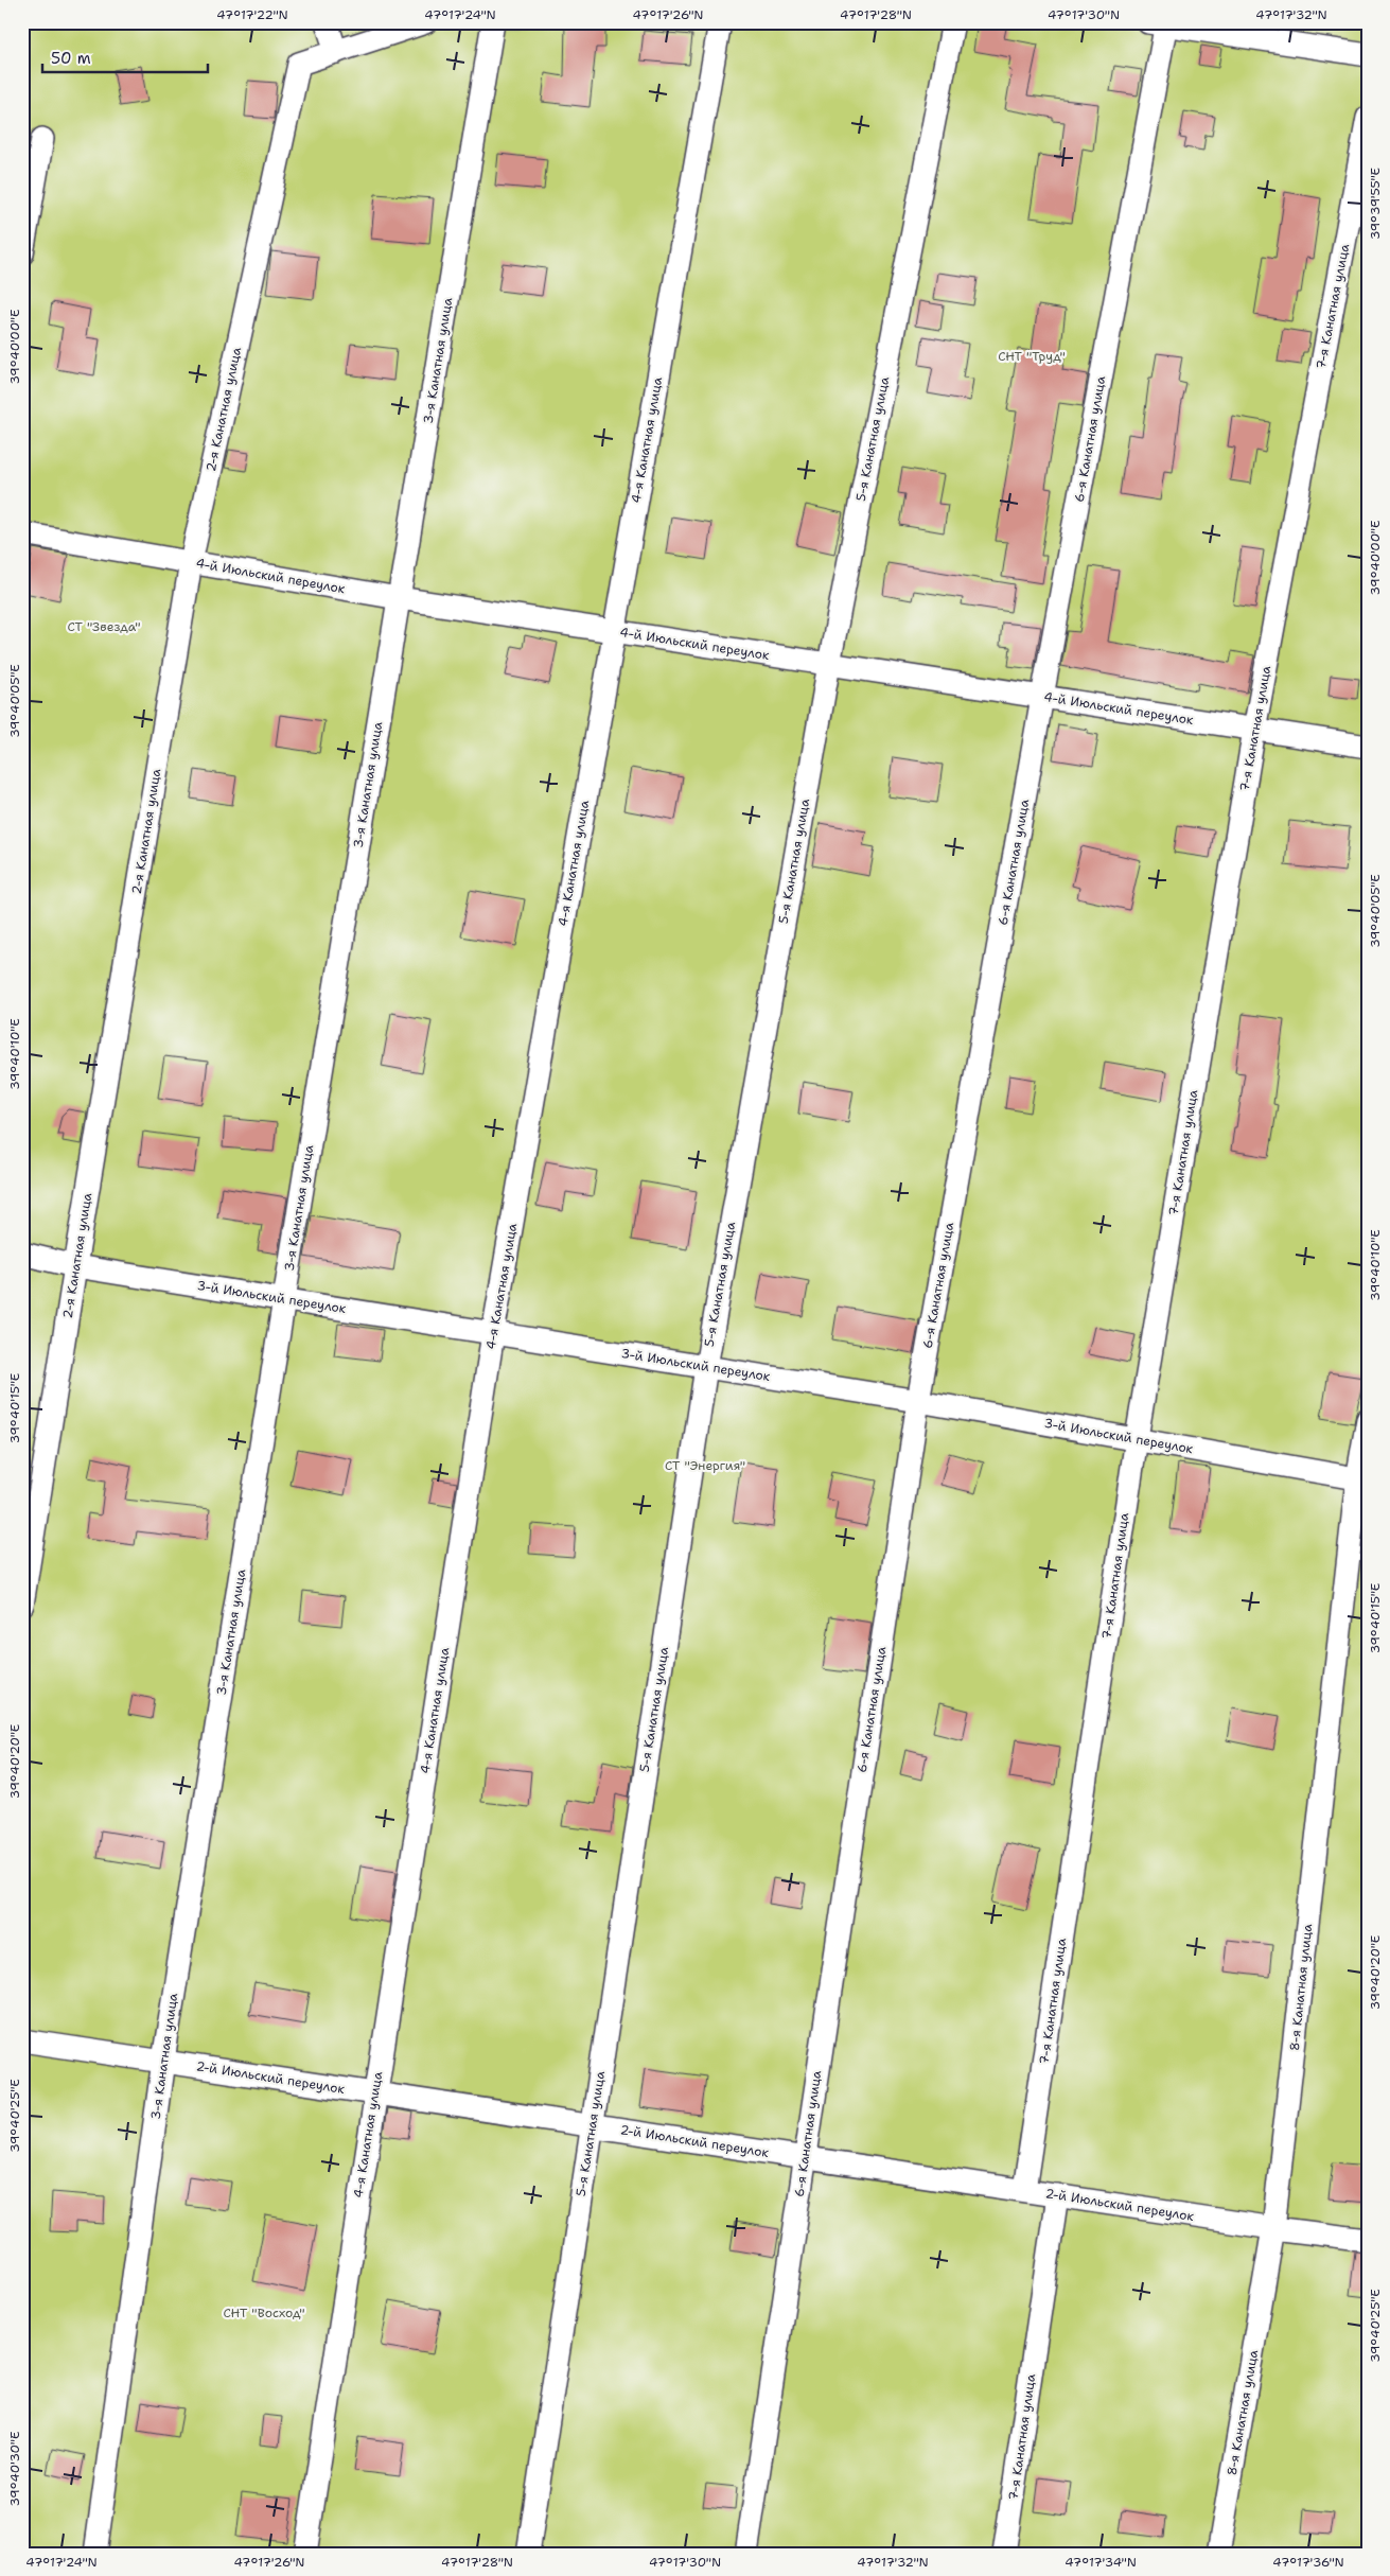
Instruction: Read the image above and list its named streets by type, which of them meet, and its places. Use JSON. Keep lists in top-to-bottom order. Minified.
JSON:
{"streets":{"street":["7-я Канатная улица","3-я Канатная улица","2-я Канатная улица","5-я Канатная улица","6-я Канатная улица","4-я Канатная улица","4-й Июльский переулок","3-й Июльский переулок","8-я Канатная улица","2-й Июльский переулок"]},"crossings":[["7-я Канатная улица","4-й Июльский переулок"],["7-я Канатная улица","3-й Июльский переулок"],["7-я Канатная улица","2-й Июльский переулок"],["3-я Канатная улица","4-й Июльский переулок"],["3-я Канатная улица","3-й Июльский переулок"],["3-я Канатная улица","2-й Июльский переулок"],["2-я Канатная улица","4-й Июльский переулок"],["2-я Канатная улица","3-й Июльский переулок"],["5-я Канатная улица","4-й Июльский переулок"],["5-я Канатная улица","3-й Июльский переулок"],["5-я Канатная улица","2-й Июльский переулок"],["6-я Канатная улица","4-й Июльский переулок"],["6-я Канатная улица","3-й Июльский переулок"],["6-я Канатная улица","2-й Июльский переулок"],["4-я Канатная улица","4-й Июльский переулок"],["4-я Канатная улица","3-й Июльский переулок"],["4-я Канатная улица","2-й Июльский переулок"],["3-й Июльский переулок","8-я Канатная улица"],["8-я Канатная улица","2-й Июльский переулок"]],"parks":["СНТ \"Труд\"","СТ \"Звезда\"","СТ \"Энергия\"","СНТ \"Восход\""],"scale_bar":"50 m","coordinates":["47°17'22\"N","47°17'24\"N","47°17'26\"N","47°17'28\"N","47°17'30\"N","47°17'32\"N","39°39'55\"E","39°40'00\"E","39°40'05\"E","39°40'10\"E","39°40'15\"E","39°40'20\"E","39°40'25\"E","39°40'30\"E","47°17'34\"N","47°17'36\"N"]}
